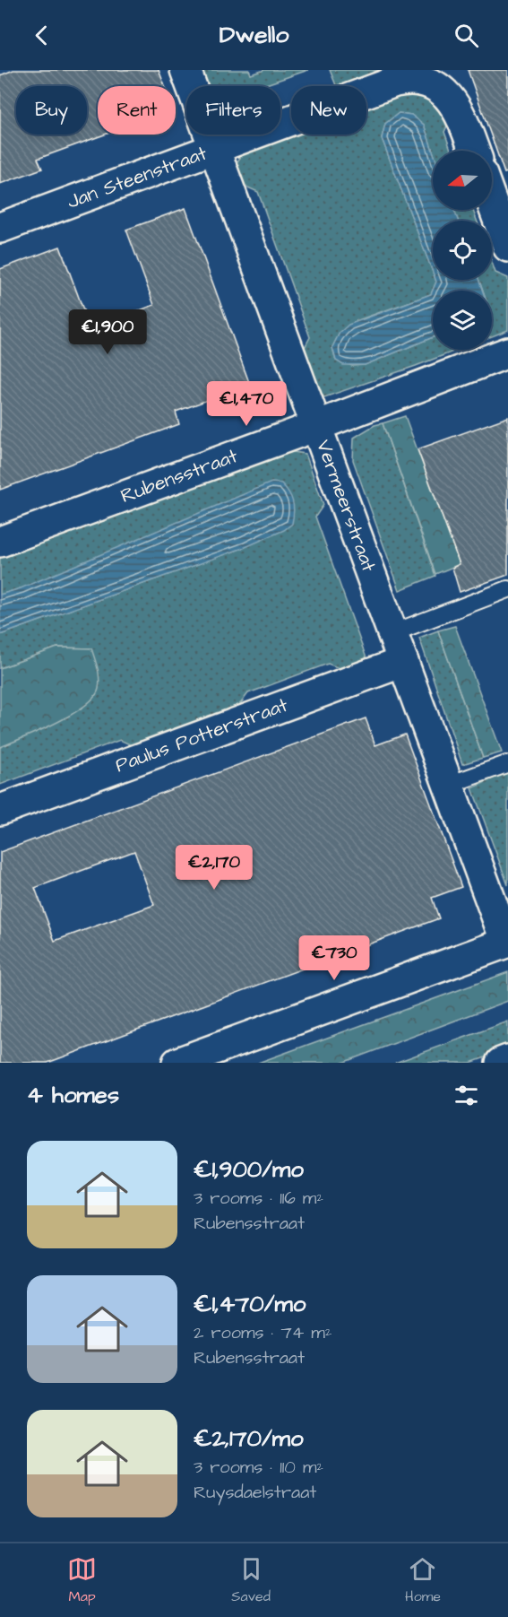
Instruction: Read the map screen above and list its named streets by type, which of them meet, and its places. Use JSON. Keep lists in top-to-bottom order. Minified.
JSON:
{"streets":{"street":["Jan Steenstraat","Rubensstraat","Vermeerstraat","Paulus Potterstraat"]},"crossings":[["Jan Steenstraat","Vermeerstraat"],["Rubensstraat","Vermeerstraat"],["Vermeerstraat","Paulus Potterstraat"]],"north":"left","page":{"header":"Dwello","chip":["Buy","Rent","Filters","New"],"price":["€1,900","€1,470","€2,170","€730"],"heading":"4 homes","list":[{"name":"€1,900/mo","note":"3 rooms · 116 m² · Rubensstraat"},{"name":"€1,470/mo","note":"2 rooms · 74 m² · Rubensstraat"},{"name":"€2,170/mo","note":"3 rooms · 110 m² · Ruysdaelstraat"}],"tabs":["Map","Saved","Home"]}}
